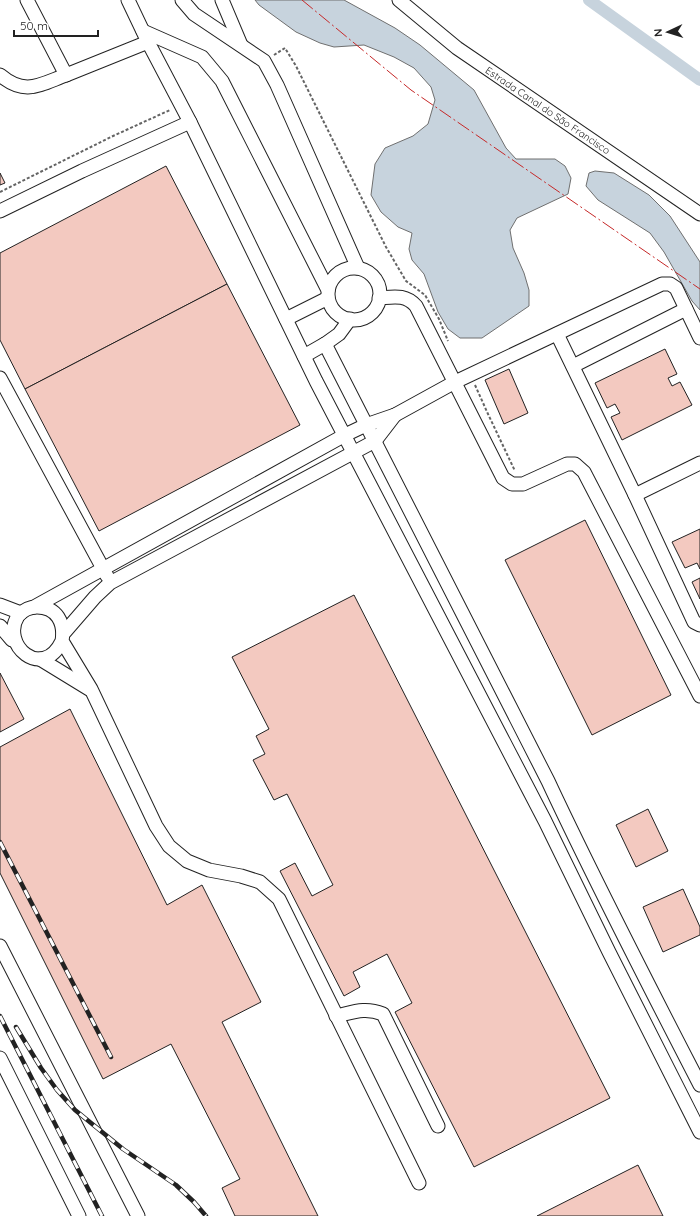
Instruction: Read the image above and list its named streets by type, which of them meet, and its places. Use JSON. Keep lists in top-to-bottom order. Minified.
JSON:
{"streets":{"street":["Estrada Canal do São Francisco"]},"scale_bar":"50 m","north":"left"}
